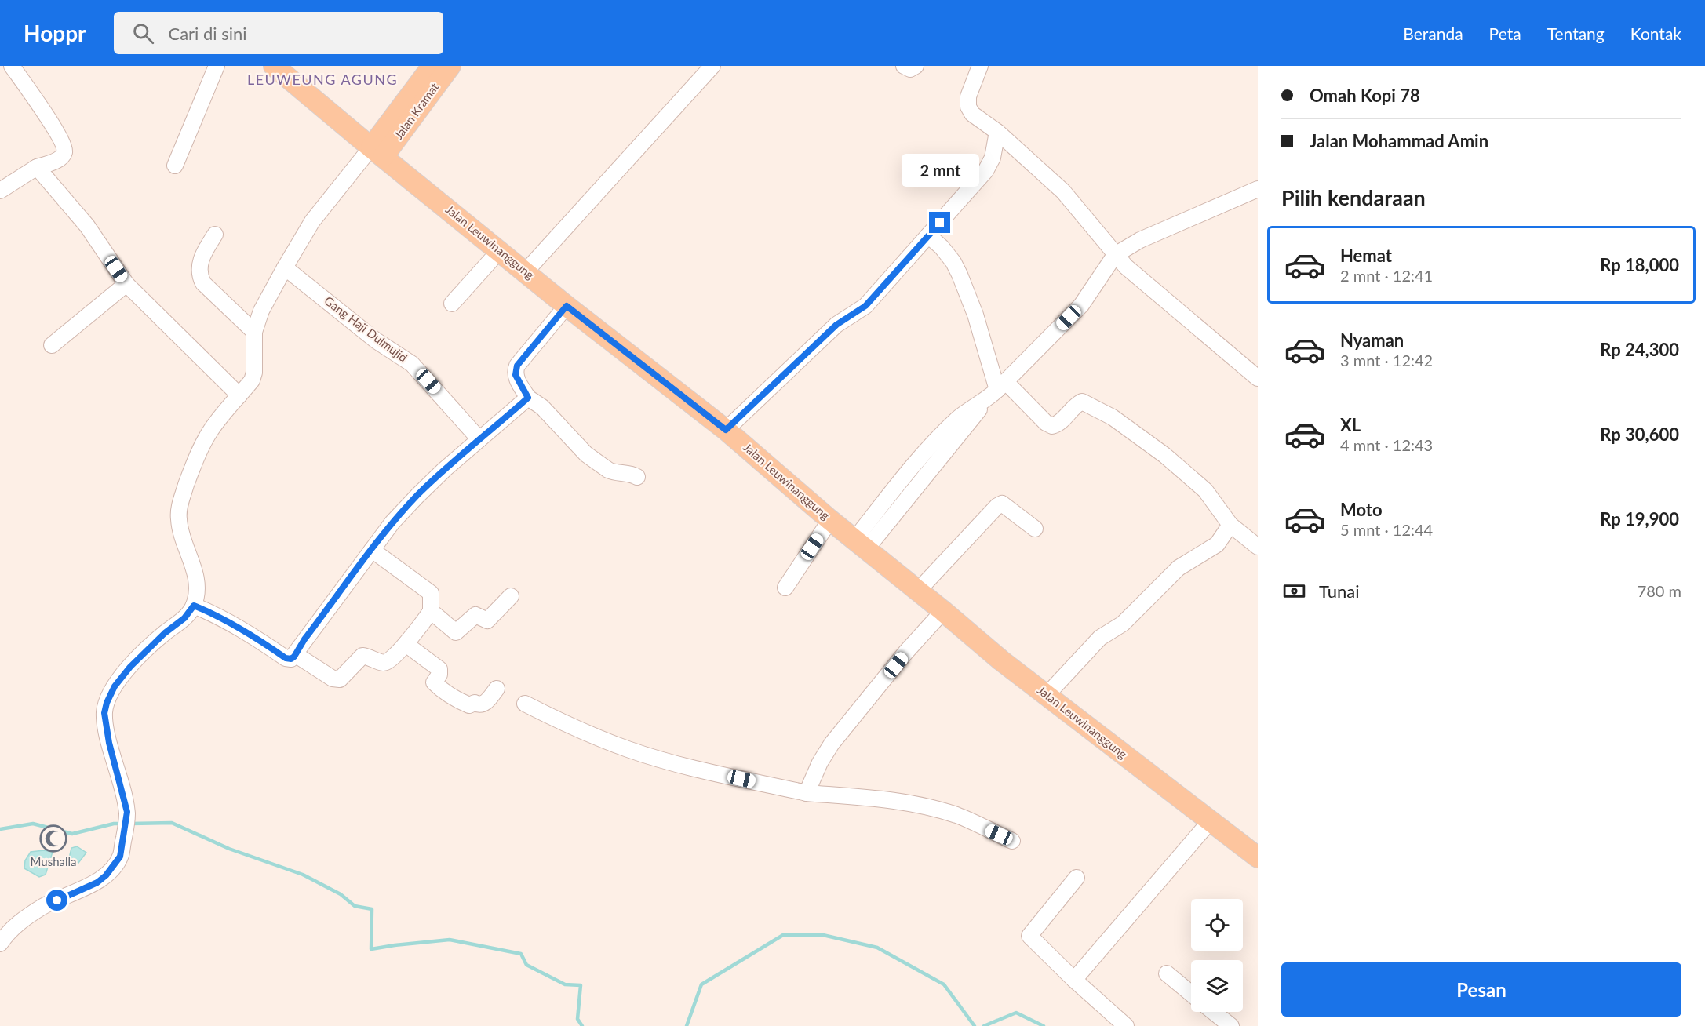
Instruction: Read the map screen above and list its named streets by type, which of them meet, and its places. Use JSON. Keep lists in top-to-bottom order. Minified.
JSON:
{"streets":{"main road":["Jalan Kramat","Jalan Leuwinanggung"],"street":["Gang Haji Dulmujid"]},"crossings":[["Jalan Kramat","Jalan Leuwinanggung"]],"districts":["LEUWEUNG AGUNG"],"places":{"mosque":["Mushalla"]},"page":{"header":"Hoppr","search":"Cari di sini","nav":["Beranda","Peta","Tentang","Kontak"],"banner":["Omah Kopi 78","Jalan Mohammad Amin"],"bubble":"2 mnt","heading":"Pilih kendaraan","list":[{"name":"Hemat","note":"2 mnt · 12:41","value":"Rp 18,000"},{"name":"Nyaman","note":"3 mnt · 12:42","value":"Rp 24,300"},{"name":"XL","note":"4 mnt · 12:43","value":"Rp 30,600"},{"name":"Moto","note":"5 mnt · 12:44","value":"Rp 19,900"}],"pay":["Tunai","780 m"],"buttons":"Pesan"}}
